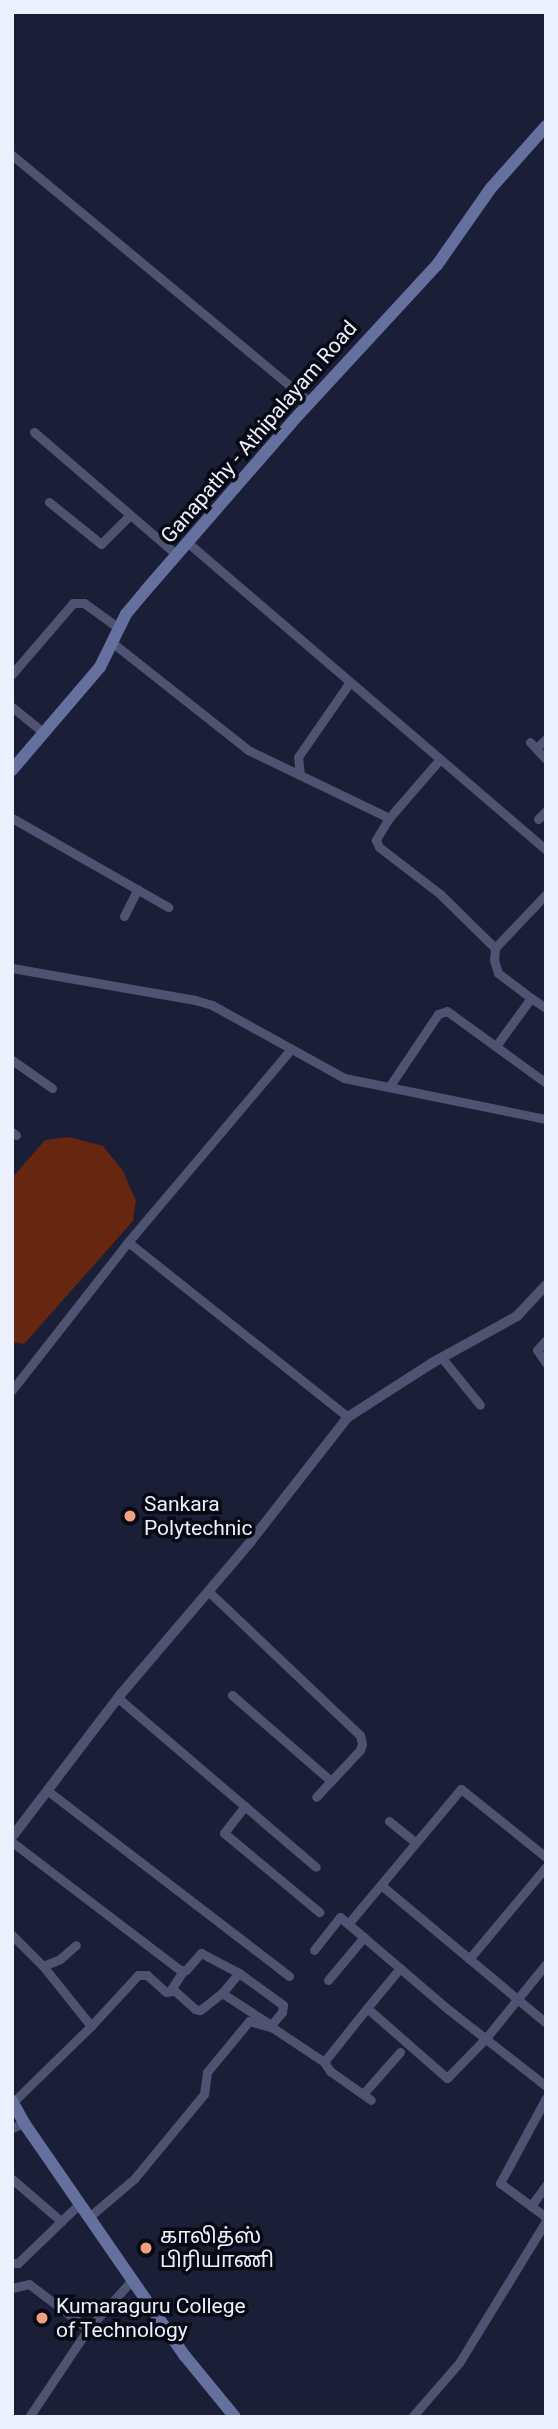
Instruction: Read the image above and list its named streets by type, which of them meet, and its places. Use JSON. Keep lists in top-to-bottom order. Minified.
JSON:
{"streets":{"main road":["Ganapathy - Athipalayam Road"]},"places":["Sankara Polytechnic","காலித்ஸ் பிரியாணி","Kumaraguru College of Technology"]}
